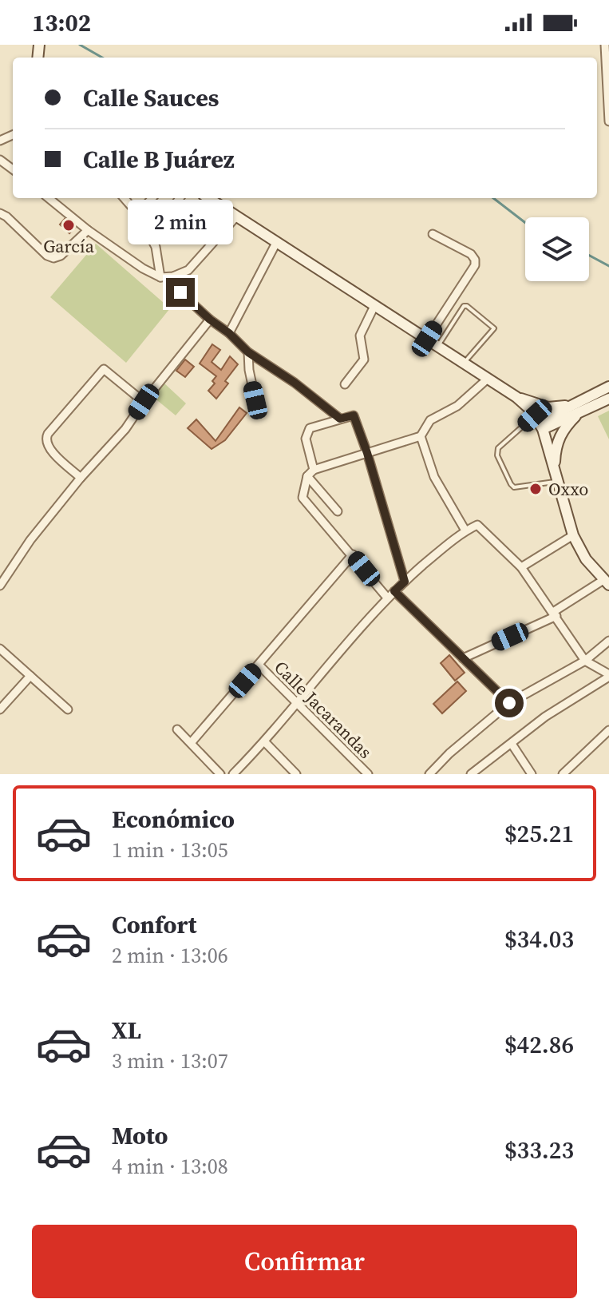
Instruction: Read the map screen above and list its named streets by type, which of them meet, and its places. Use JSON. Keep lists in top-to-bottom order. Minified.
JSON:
{"streets":{"street":["Calle Jacarandas"]},"places":["García","Oxxo"],"page":{"status":"13:02","banner":["Calle Sauces","Calle B Juárez"],"bubble":"2 min","list":[{"name":"Económico","note":"1 min · 13:05","value":"$25.21"},{"name":"Confort","note":"2 min · 13:06","value":"$34.03"},{"name":"XL","note":"3 min · 13:07","value":"$42.86"},{"name":"Moto","note":"4 min · 13:08","value":"$33.23"}],"buttons":"Confirmar"}}
